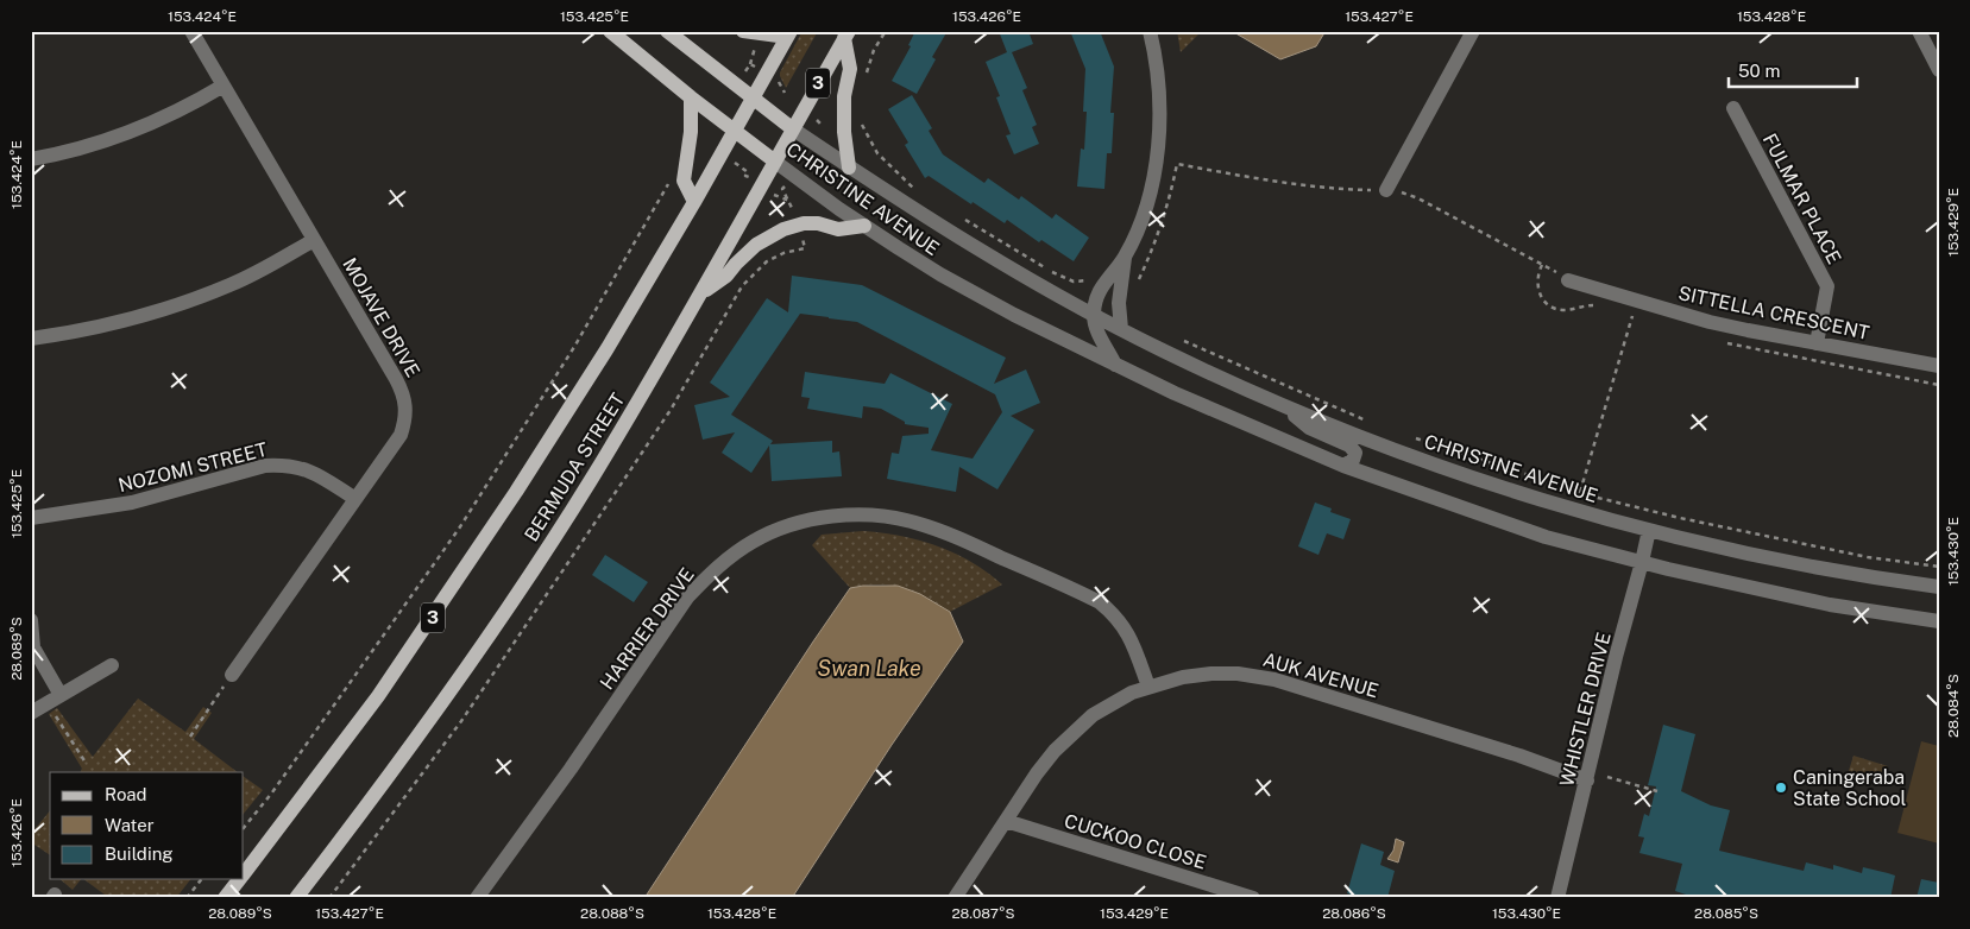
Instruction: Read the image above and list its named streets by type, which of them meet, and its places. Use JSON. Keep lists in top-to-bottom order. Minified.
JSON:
{"streets":{"main road":["3","CHRISTINE AVENUE","BERMUDA STREET"],"street":["FULMAR PLACE","SITTELLA CRESCENT","MOJAVE DRIVE","NOZOMI STREET","HARRIER DRIVE","AUK AVENUE","WHISTLER DRIVE","CUCKOO CLOSE"]},"crossings":[["CHRISTINE AVENUE","BERMUDA STREET"],["CHRISTINE AVENUE","WHISTLER DRIVE"],["FULMAR PLACE","SITTELLA CRESCENT"],["MOJAVE DRIVE","NOZOMI STREET"],["HARRIER DRIVE","AUK AVENUE"],["AUK AVENUE","WHISTLER DRIVE"],["AUK AVENUE","CUCKOO CLOSE"]],"water":["Swan Lake"],"places":["Caningeraba State School"],"legend":["Road","Water","Building"],"scale_bar":"50 m","coordinates":["153.424°E","153.425°E","153.426°E","153.427°E","153.428°E","153.429°E","153.430°E","28.089°S","28.084°S","28.088°S","28.087°S","28.086°S","28.085°S"]}
